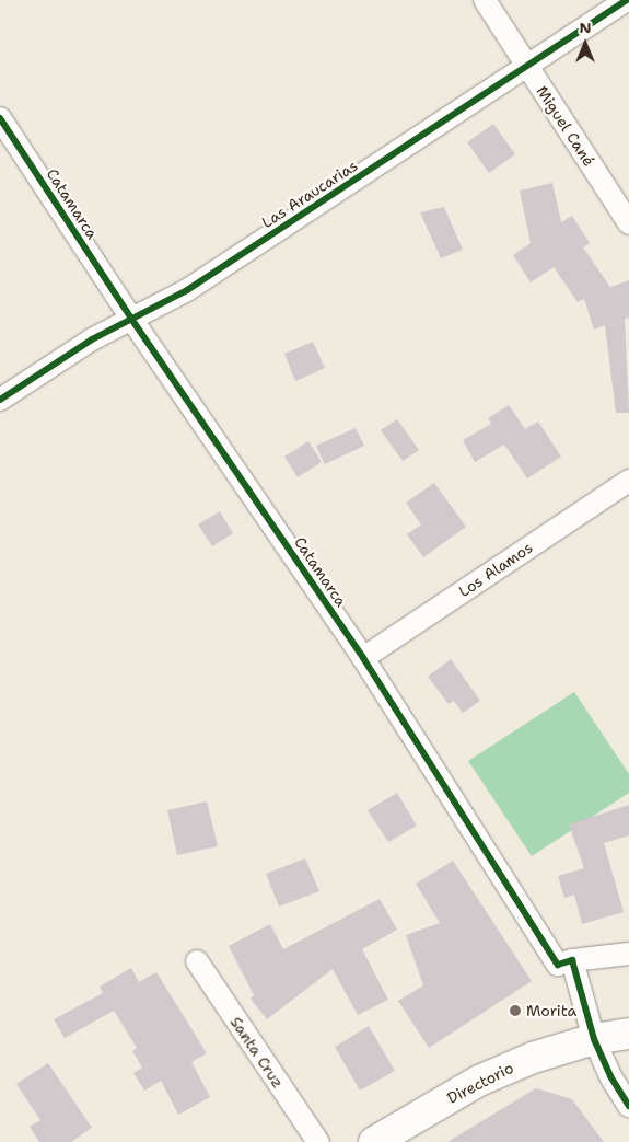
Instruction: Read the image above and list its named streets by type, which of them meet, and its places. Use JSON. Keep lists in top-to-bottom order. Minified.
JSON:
{"streets":{"main road":["Directorio"],"street":["Miguel Cané","Las Araucarias","Catamarca","Los Alamos","Santa Cruz"]},"crossings":[["Miguel Cané","Las Araucarias"],["Las Araucarias","Catamarca"],["Catamarca","Los Alamos"]],"places":["Morita"],"north":"top"}
